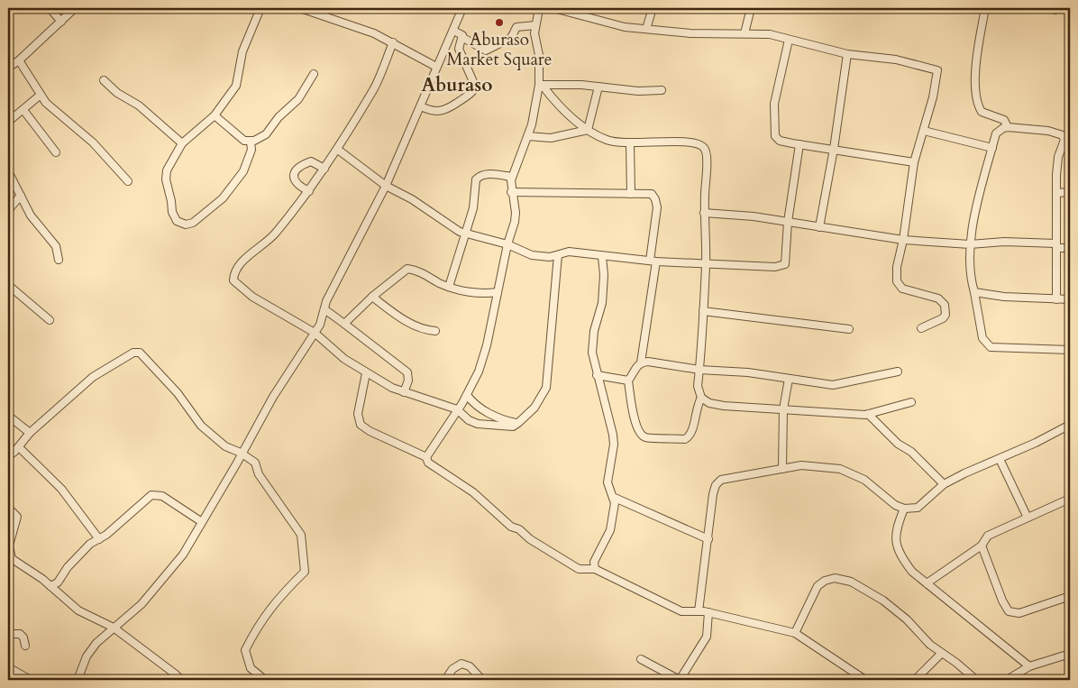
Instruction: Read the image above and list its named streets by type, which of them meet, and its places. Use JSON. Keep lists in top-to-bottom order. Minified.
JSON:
{"districts":["Aburaso"],"places":["Aburaso Market Square"]}
